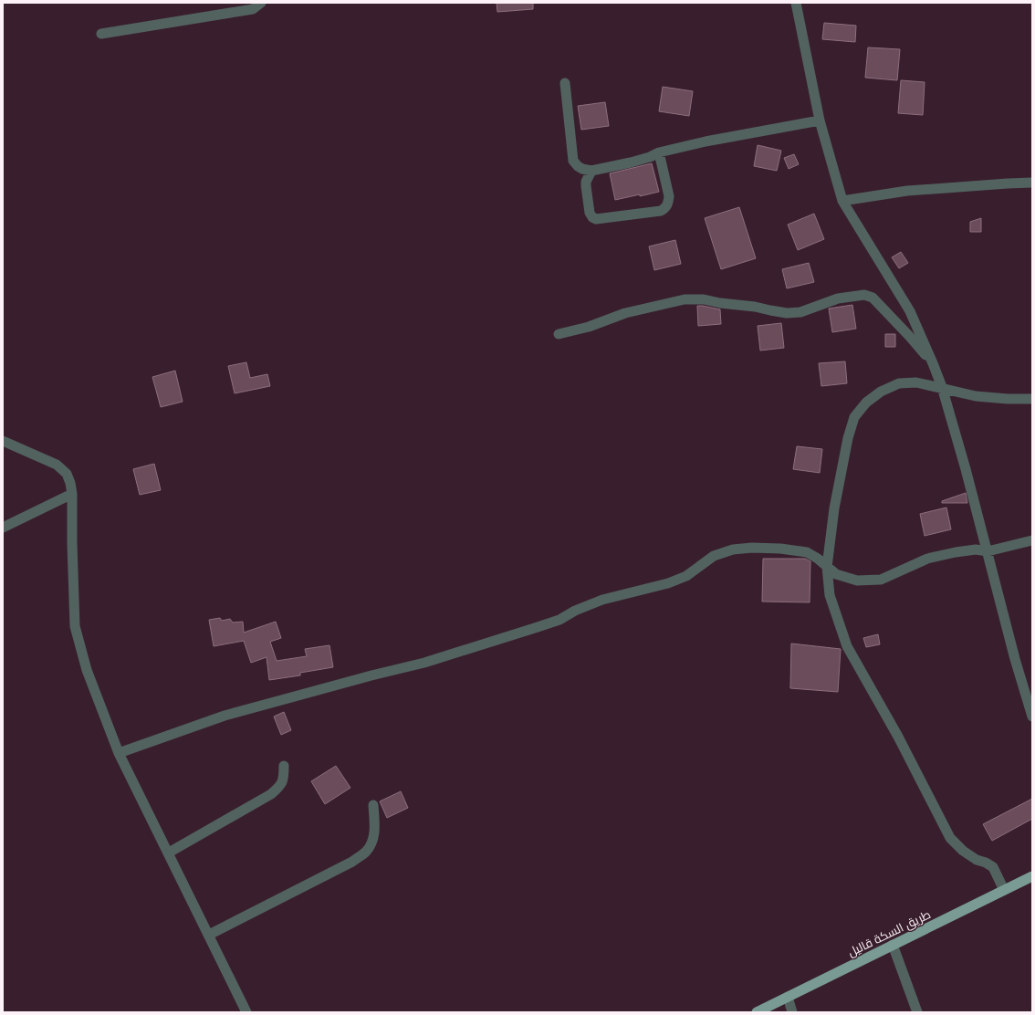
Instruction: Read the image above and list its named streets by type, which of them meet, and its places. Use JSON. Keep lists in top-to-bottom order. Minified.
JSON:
{"streets":{"main road":["طريق السكة قاليل"]}}
